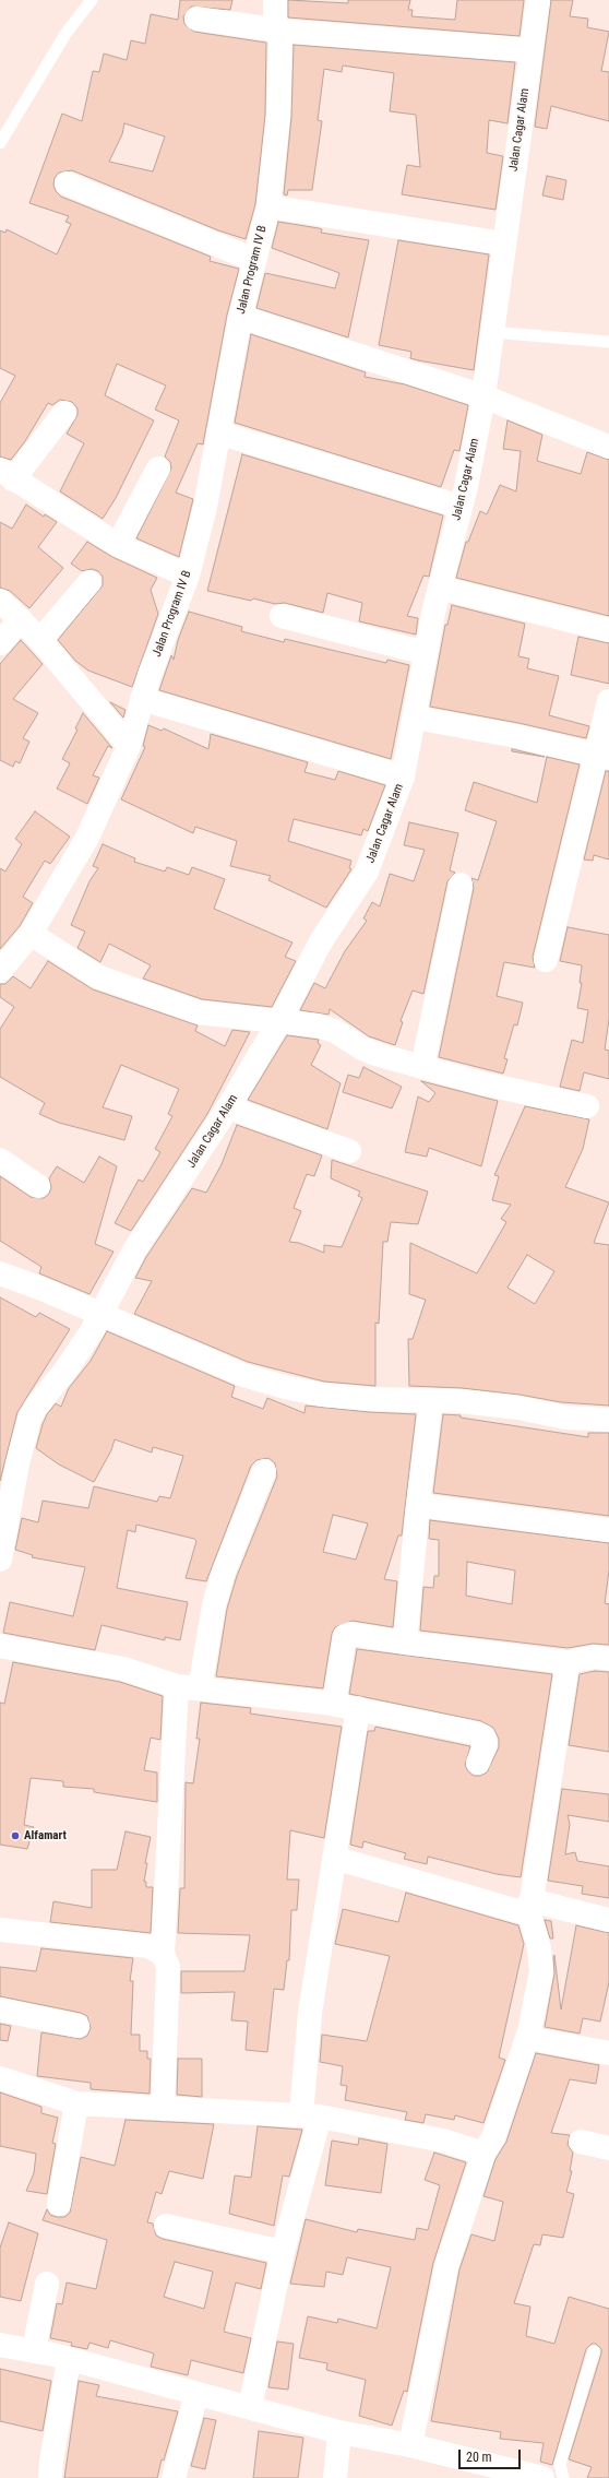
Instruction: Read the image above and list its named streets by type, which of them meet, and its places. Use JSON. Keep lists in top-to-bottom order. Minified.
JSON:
{"streets":{"street":["Jalan Cagar Alam","Jalan Program IV B"]},"places":["Alfamart"],"scale_bar":"20 m"}
